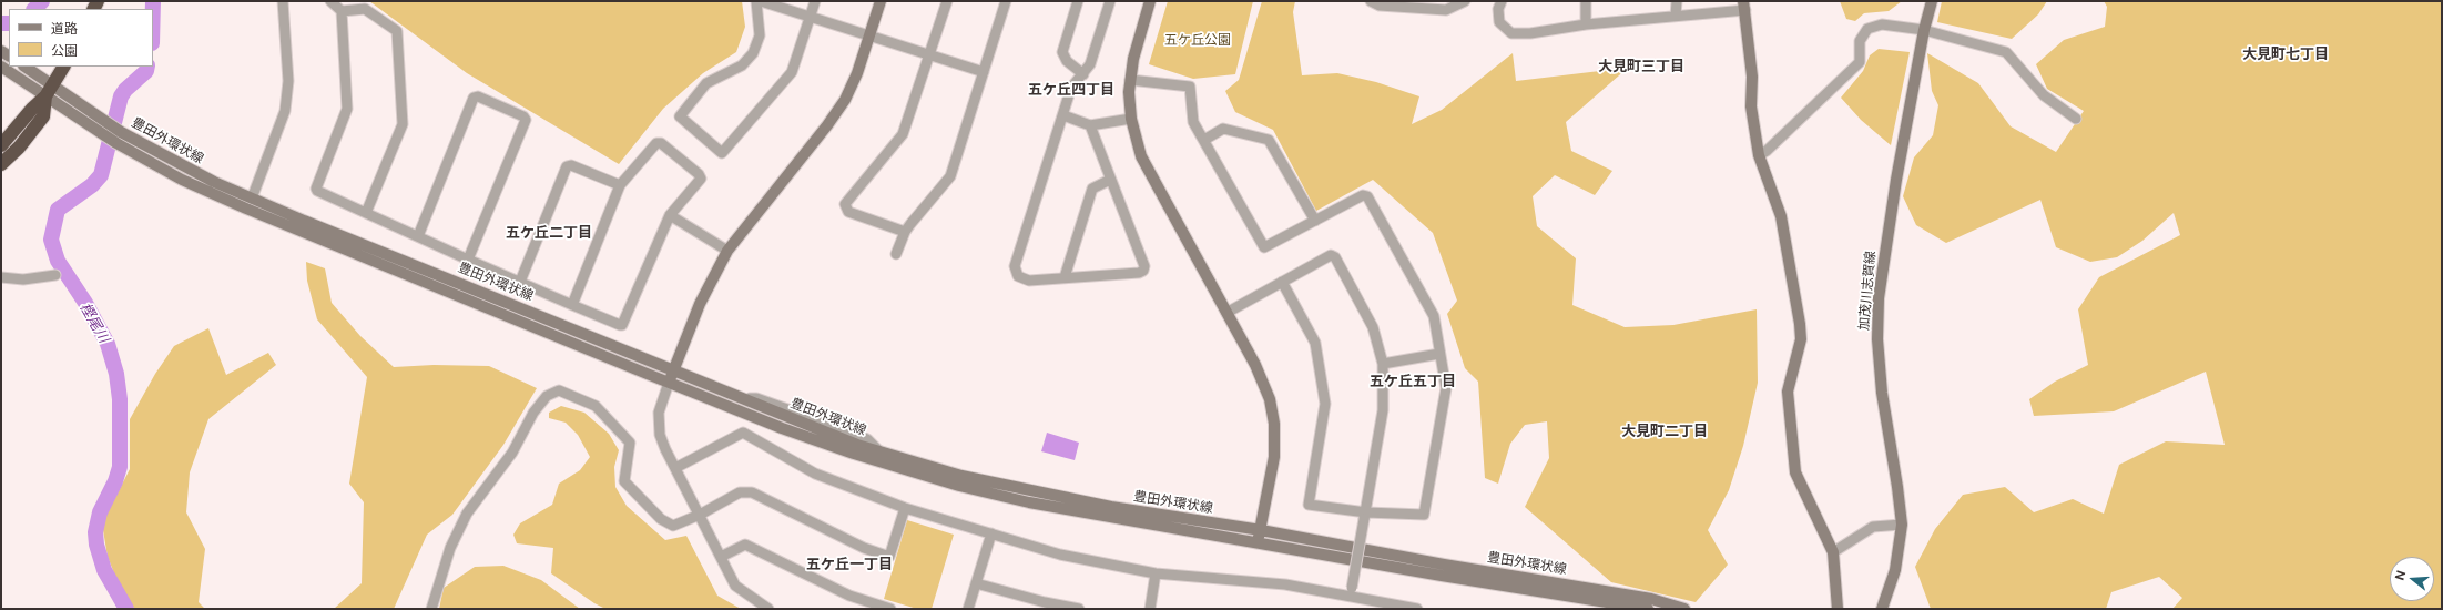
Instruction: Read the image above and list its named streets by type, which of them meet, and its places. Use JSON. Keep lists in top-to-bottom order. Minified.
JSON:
{"streets":{"street":["豊田外環状線","加茂川志賀線"]},"districts":["大見町七丁目","大見町三丁目","五ケ丘四丁目","五ケ丘二丁目","五ケ丘五丁目","大見町二丁目","五ケ丘一丁目"],"water":["樫尾川"],"parks":["五ケ丘公園"],"legend":["道路","公園"],"north":"left"}
